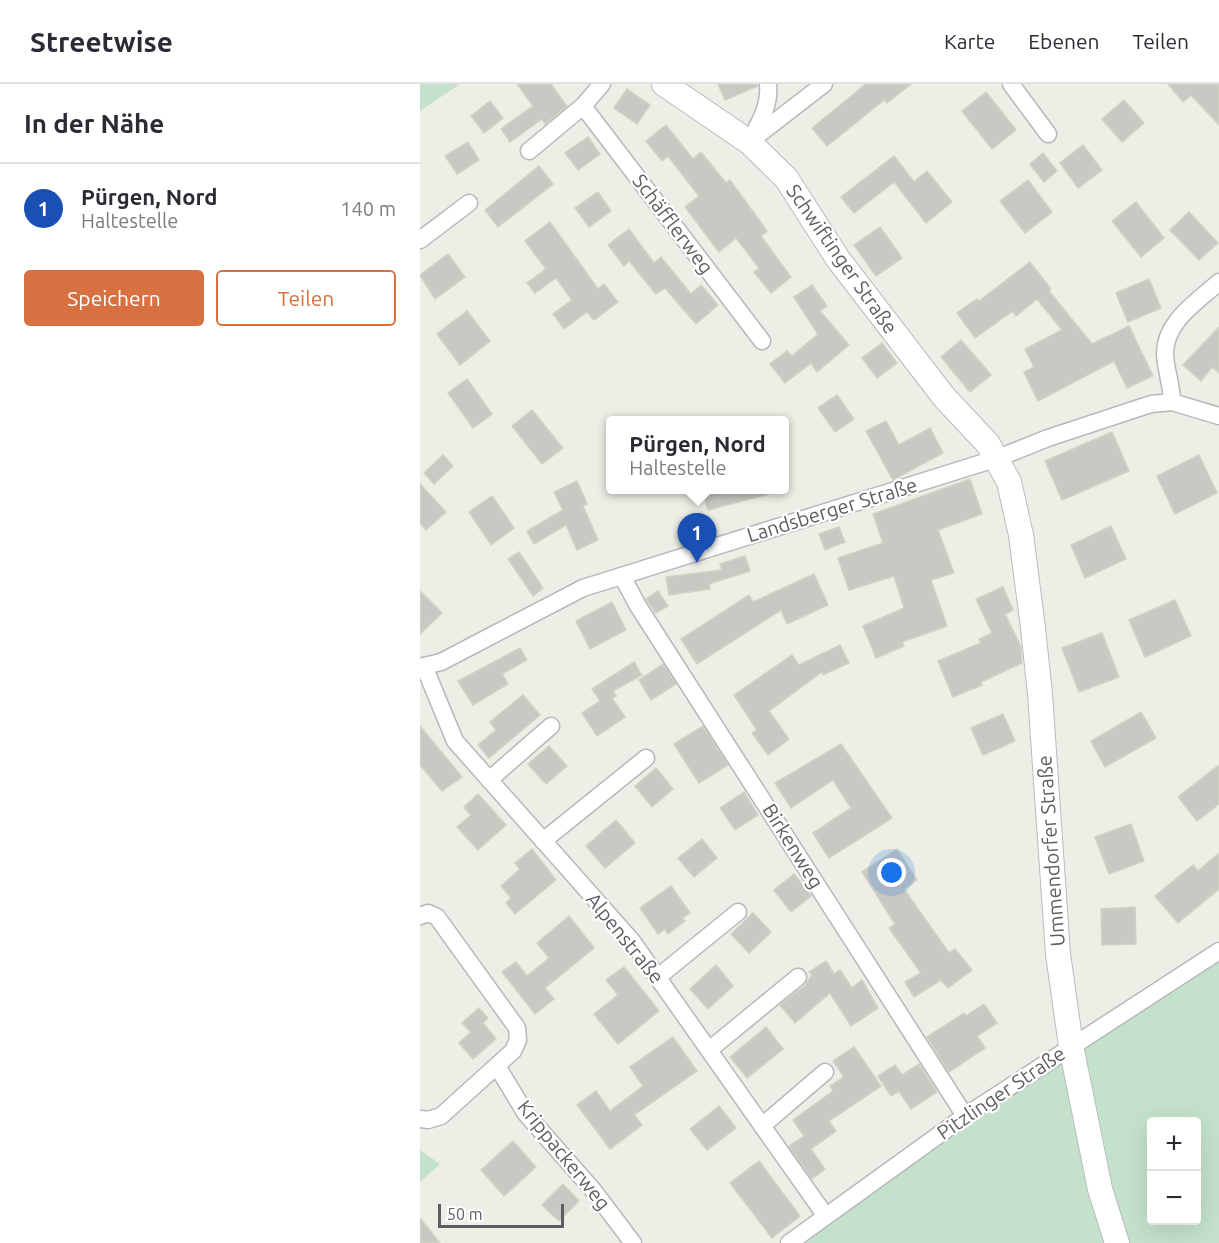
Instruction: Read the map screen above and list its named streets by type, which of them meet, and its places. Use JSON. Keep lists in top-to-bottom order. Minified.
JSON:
{"streets":{"street":["Schäfflerweg","Schwiftinger Straße","Landsberger Straße","Birkenweg","Ummendorfer Straße","Alpenstraße","Pitzlinger Straße","Krippackerweg"]},"crossings":[["Schwiftinger Straße","Landsberger Straße"],["Schwiftinger Straße","Ummendorfer Straße"],["Landsberger Straße","Birkenweg"],["Landsberger Straße","Ummendorfer Straße"],["Landsberger Straße","Alpenstraße"],["Birkenweg","Pitzlinger Straße"],["Ummendorfer Straße","Pitzlinger Straße"],["Alpenstraße","Pitzlinger Straße"]],"scale_bar":"50 m","page":{"header":"Streetwise","nav":["Karte","Ebenen","Teilen"],"heading":"In der Nähe","list":[{"mark":"1","name":"Pürgen, Nord","note":"Haltestelle","value":"140 m"}],"buttons":["Speichern","Teilen"],"popup":["Pürgen, Nord","Haltestelle"],"pins":"1","map_buttons":["+","−"],"scale":"50 m"}}
